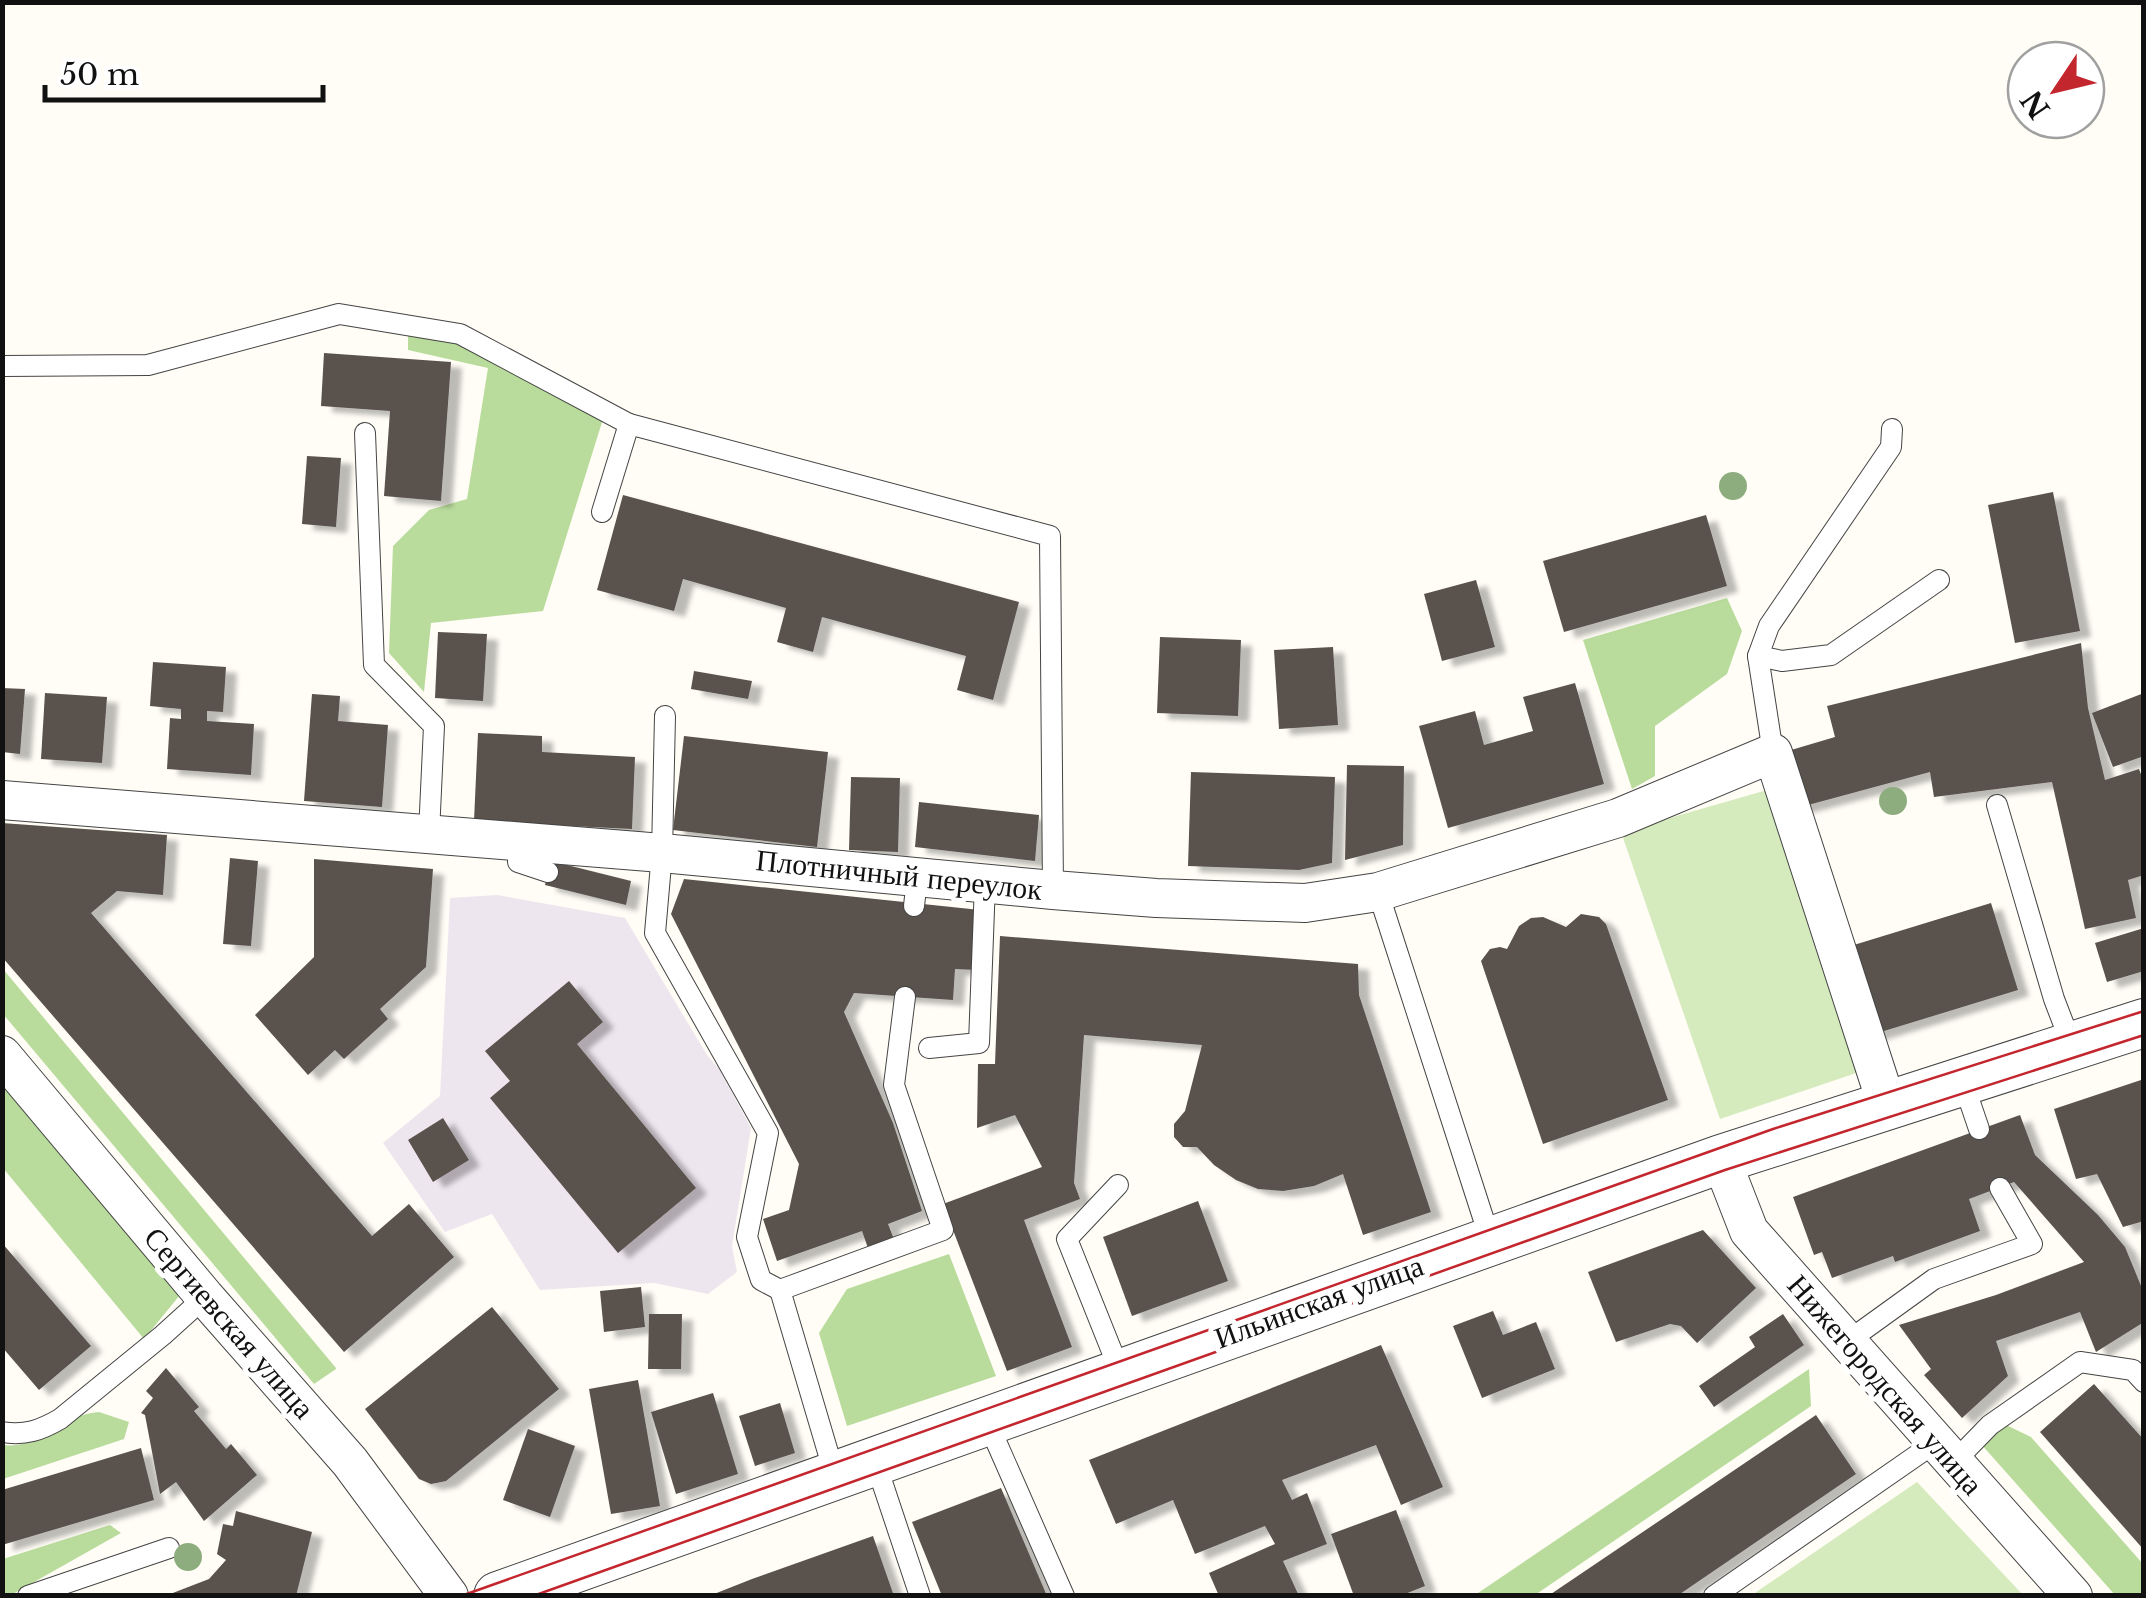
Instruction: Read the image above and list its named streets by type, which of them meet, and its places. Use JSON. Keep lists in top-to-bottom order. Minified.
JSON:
{"streets":{"street":["Плотничный переулок","Ильинская улица","Сергиевская улица","Нижегородская улица"]},"crossings":[["Ильинская улица","Нижегородская улица"]],"scale_bar":"50 m","north":"bottom left"}
